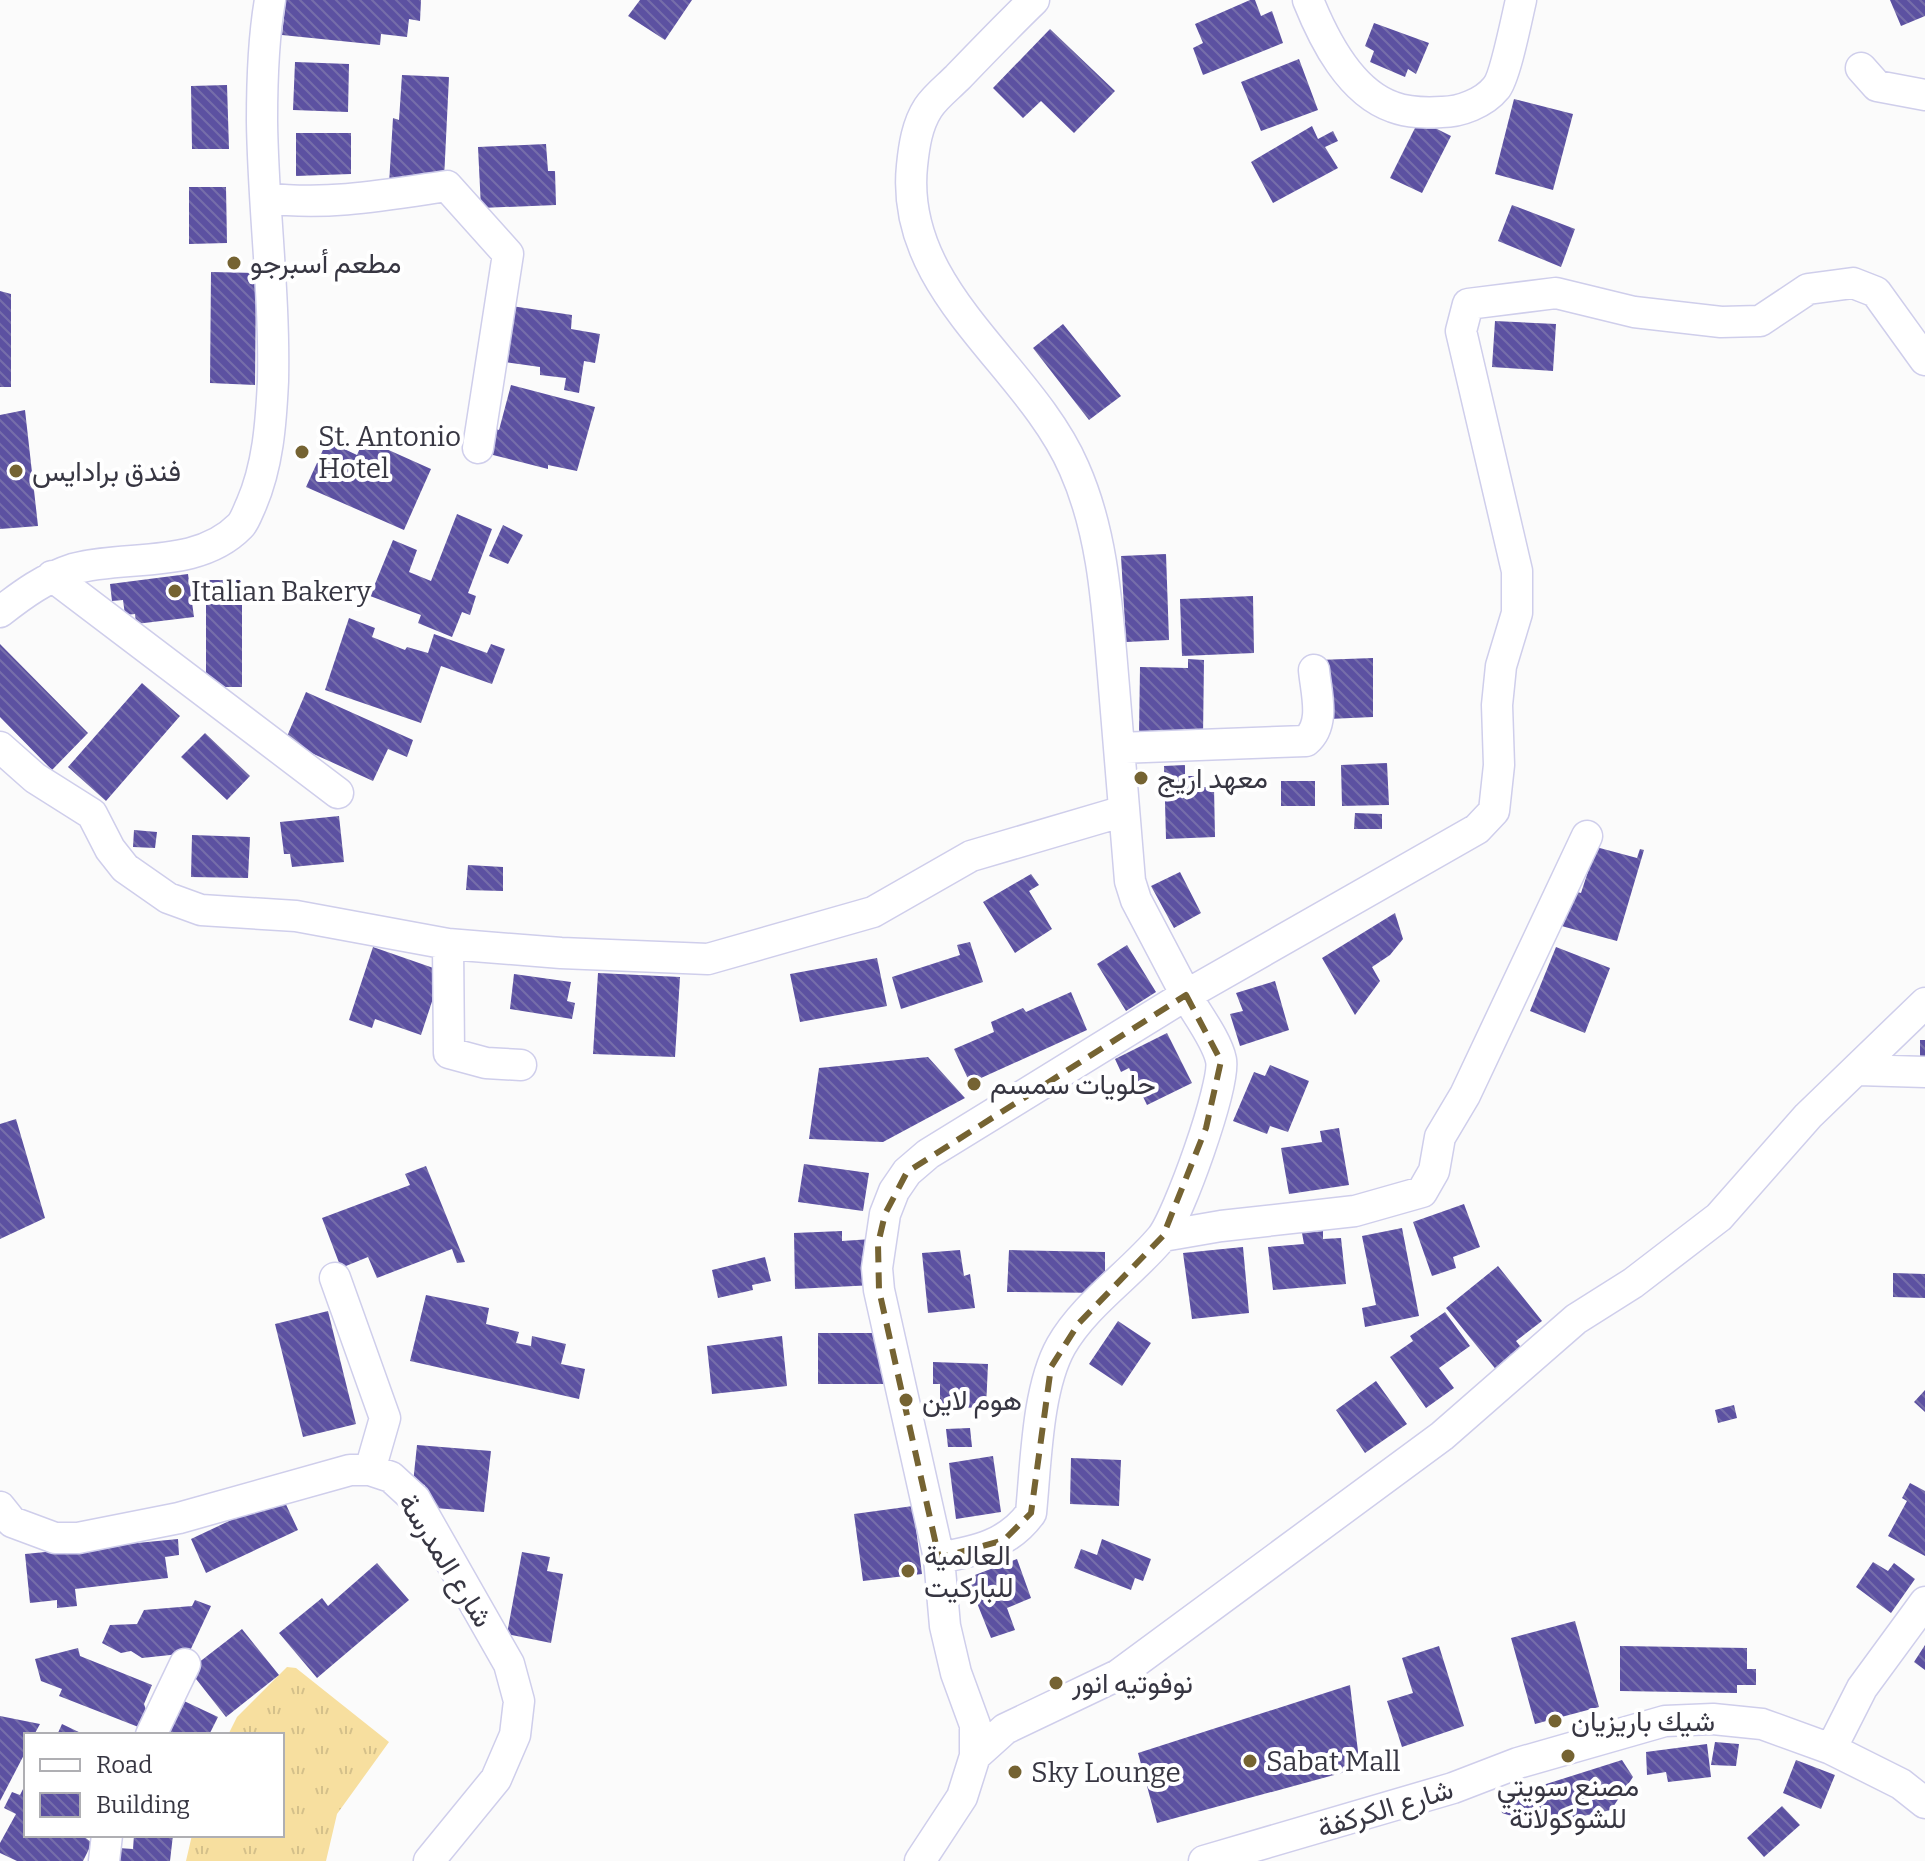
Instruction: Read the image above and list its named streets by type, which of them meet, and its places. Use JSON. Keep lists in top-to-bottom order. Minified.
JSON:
{"streets":{"street":["شارع المدرسة","شارع الكركفة"]},"places":["مطعم أسبرجو","St. Antonio Hotel","فندق برادايس","Italian Bakery","معهد اريج","حلويات سمسم","هوم لاين","العالمية للباركيت","نوفوتيه انور","شيك باريزيان","مصنع سويتي للشوكولاتة","Sabat Mall","Sky Lounge"],"legend":["Road","Building"]}
